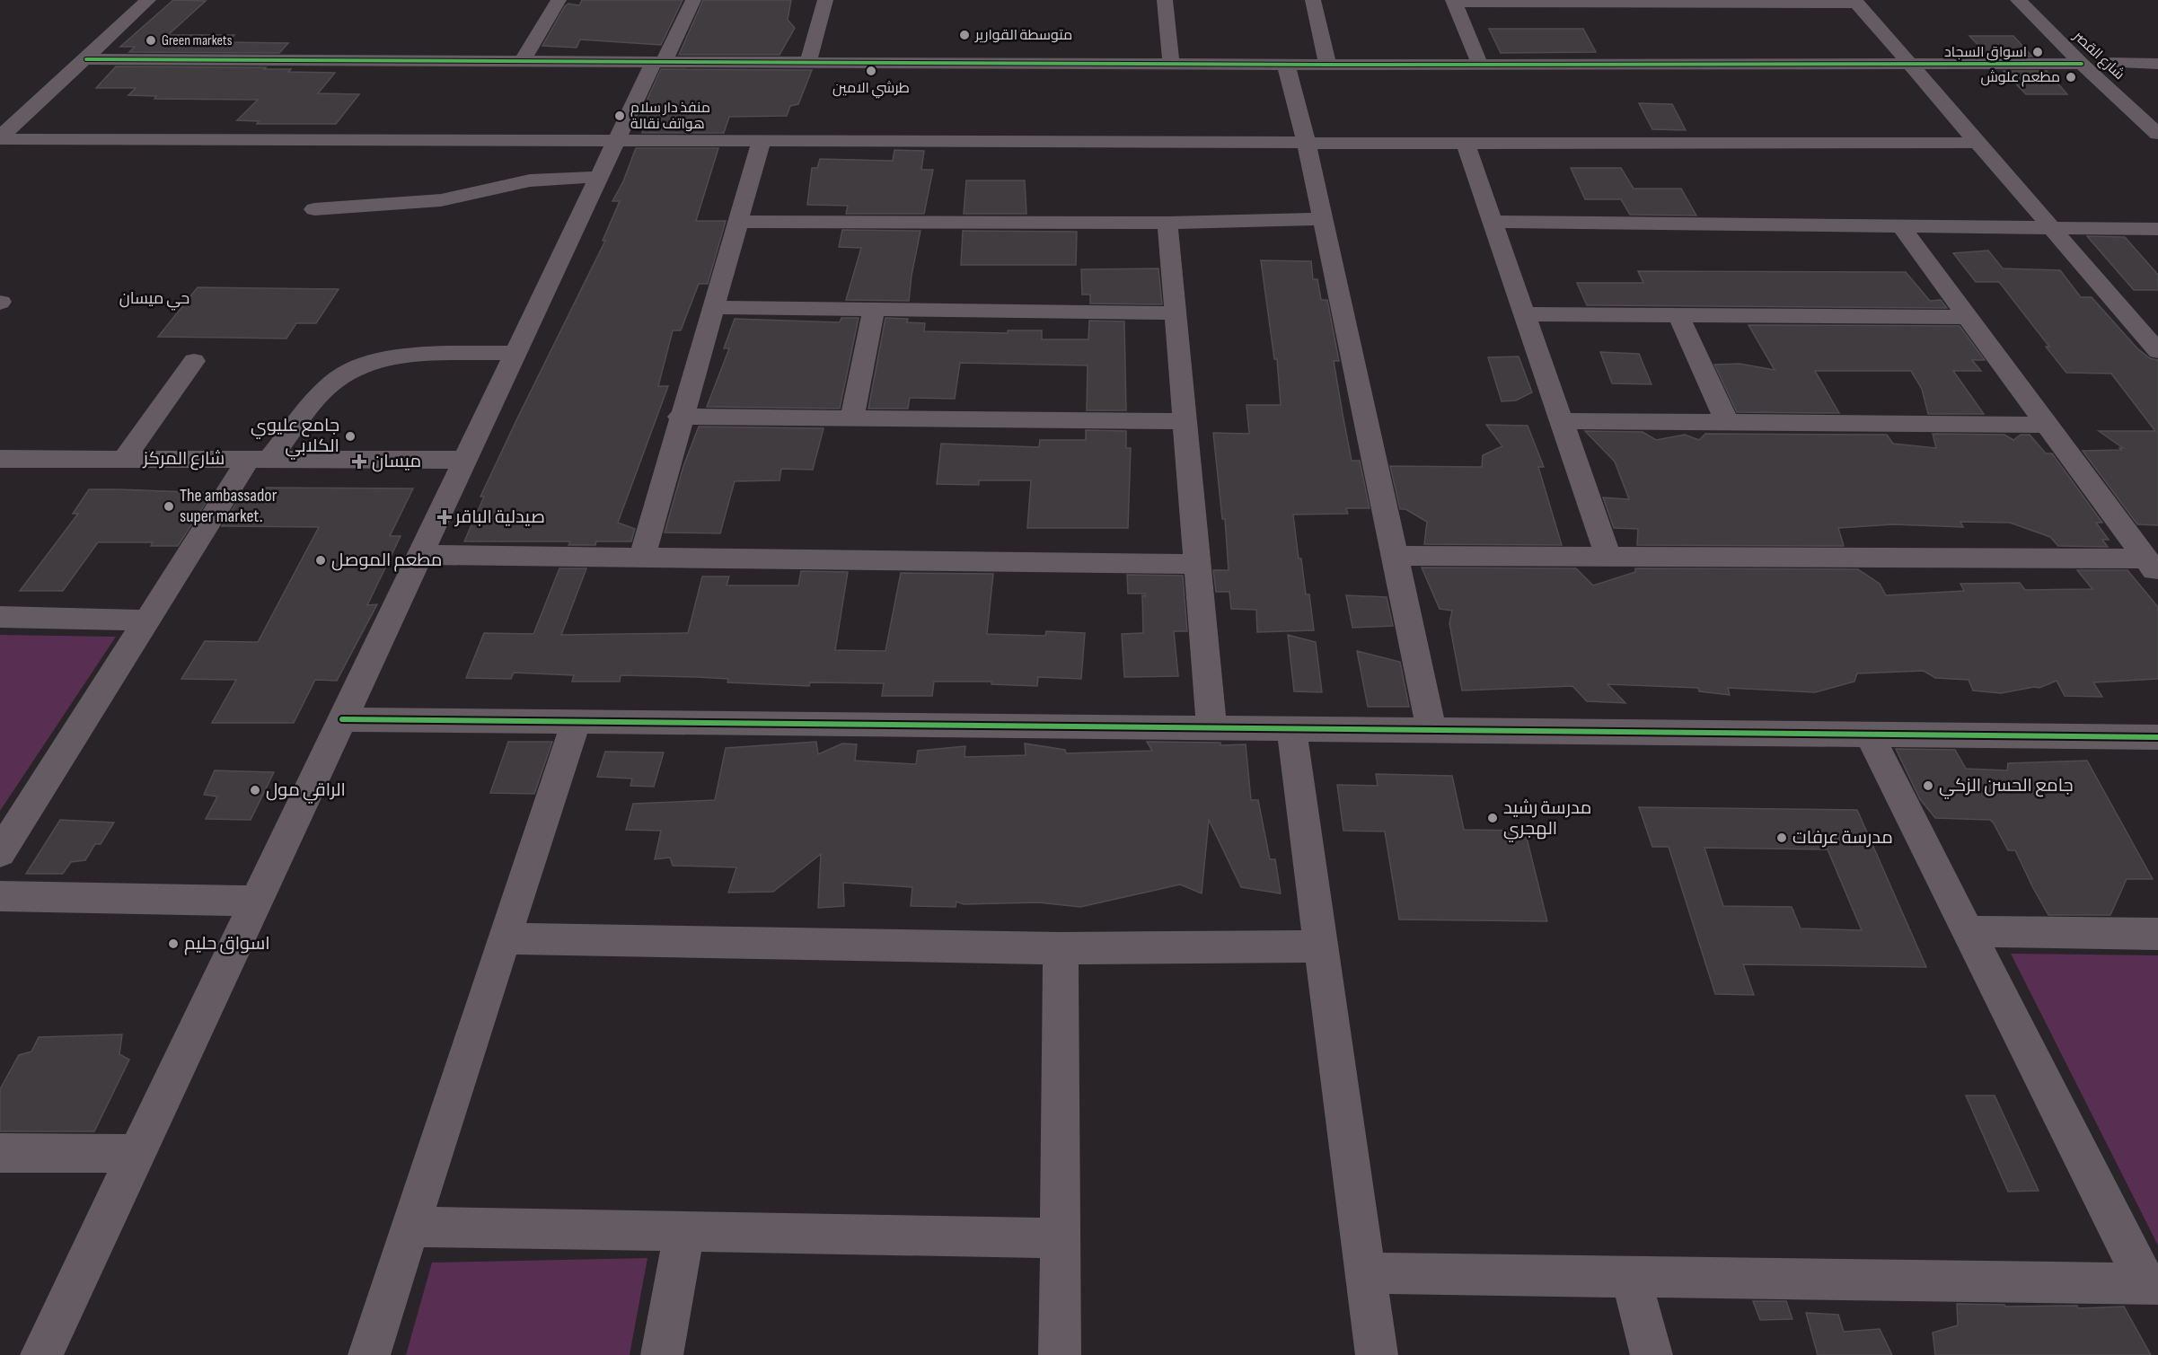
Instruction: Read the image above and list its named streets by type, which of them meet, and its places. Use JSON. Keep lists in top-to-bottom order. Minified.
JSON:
{"streets":{"street":["شارع القصر","شارع المركز"]},"districts":["حي ميسان"],"places":{"other":["متوسطة القوارير","Green markets","اسواق السجاد","طرشي الامين","مطعم علوش","منفذ دار سلام هواتف نقالة","جامع عليوي الكلابي","The ambassador super market.","مطعم الموصل","جامع الحسن الزكي","الراقي مول","مدرسة رشيد الهجري","مدرسة عرفات","اسواق حليم"],"health":["ميسان","صيدلية الباقر"]}}
